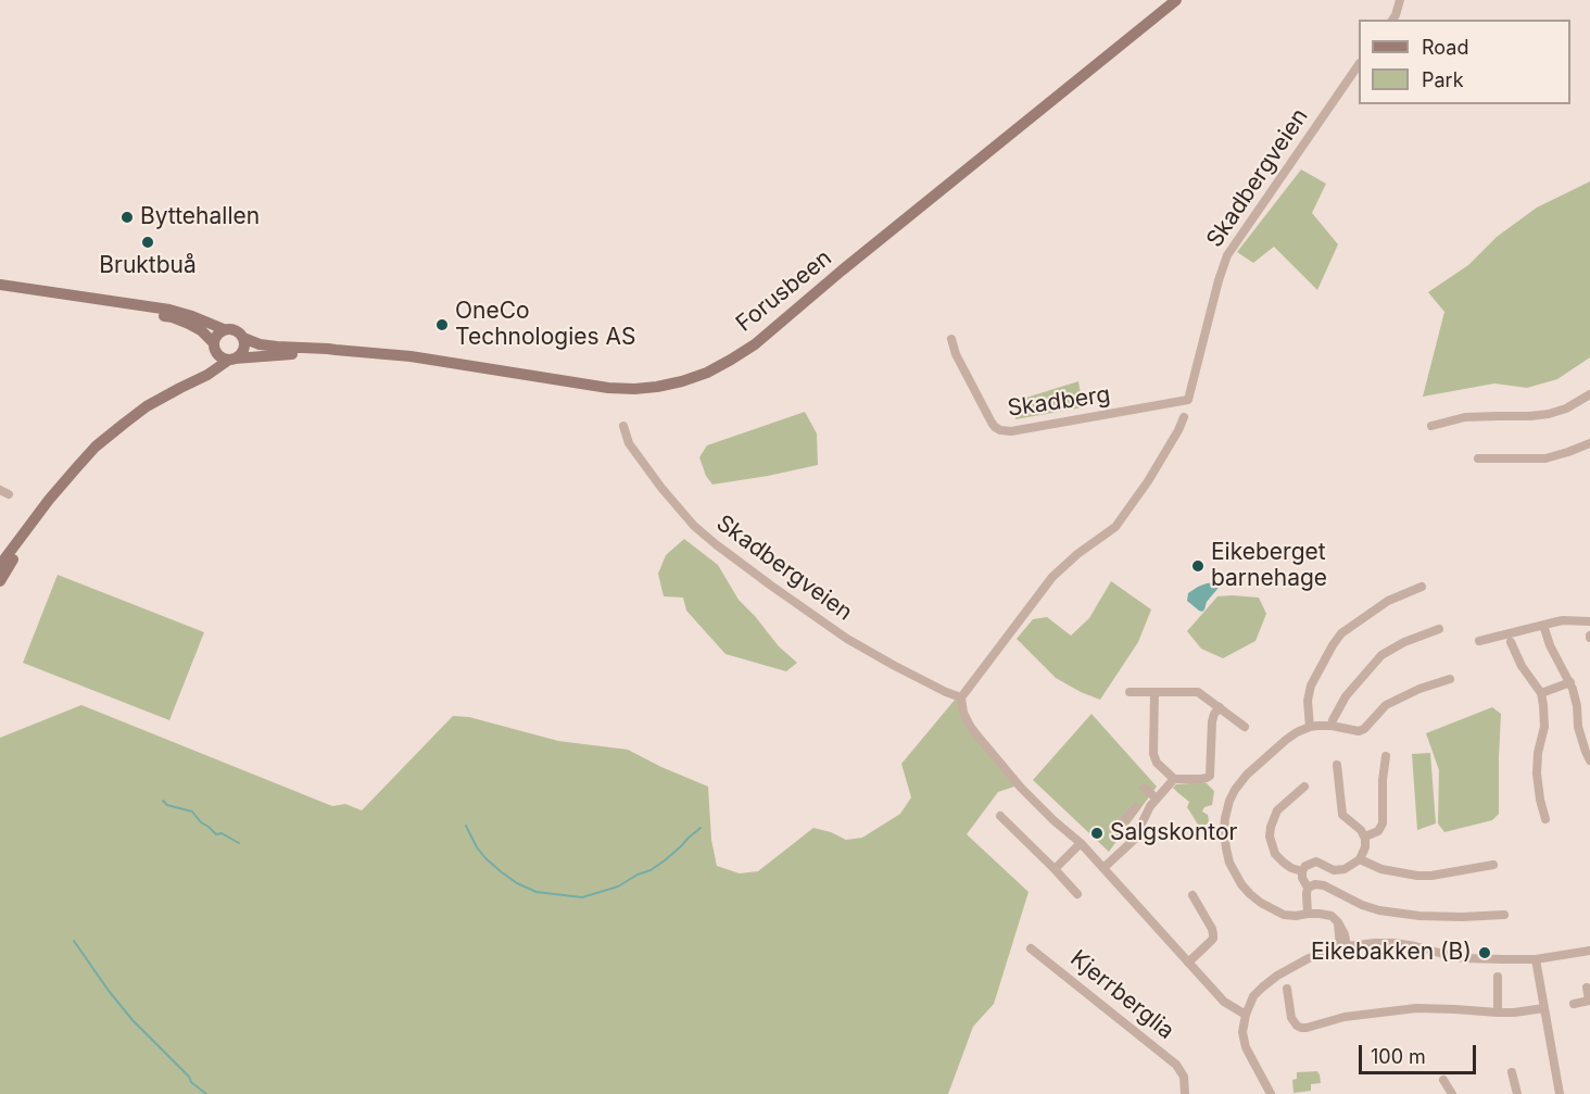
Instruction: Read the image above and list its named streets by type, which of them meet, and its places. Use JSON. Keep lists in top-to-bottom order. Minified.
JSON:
{"streets":{"main road":["Forusbeen"],"street":["Skadbergveien","Skadberg","Kjerrberglia"]},"crossings":[["Skadbergveien","Skadberg"]],"places":["Byttehallen","Bruktbuå","OneCo Technologies AS","Eikeberget barnehage","Salgskontor","Eikebakken (B)"],"legend":["Road","Park"],"scale_bar":"100 m"}
